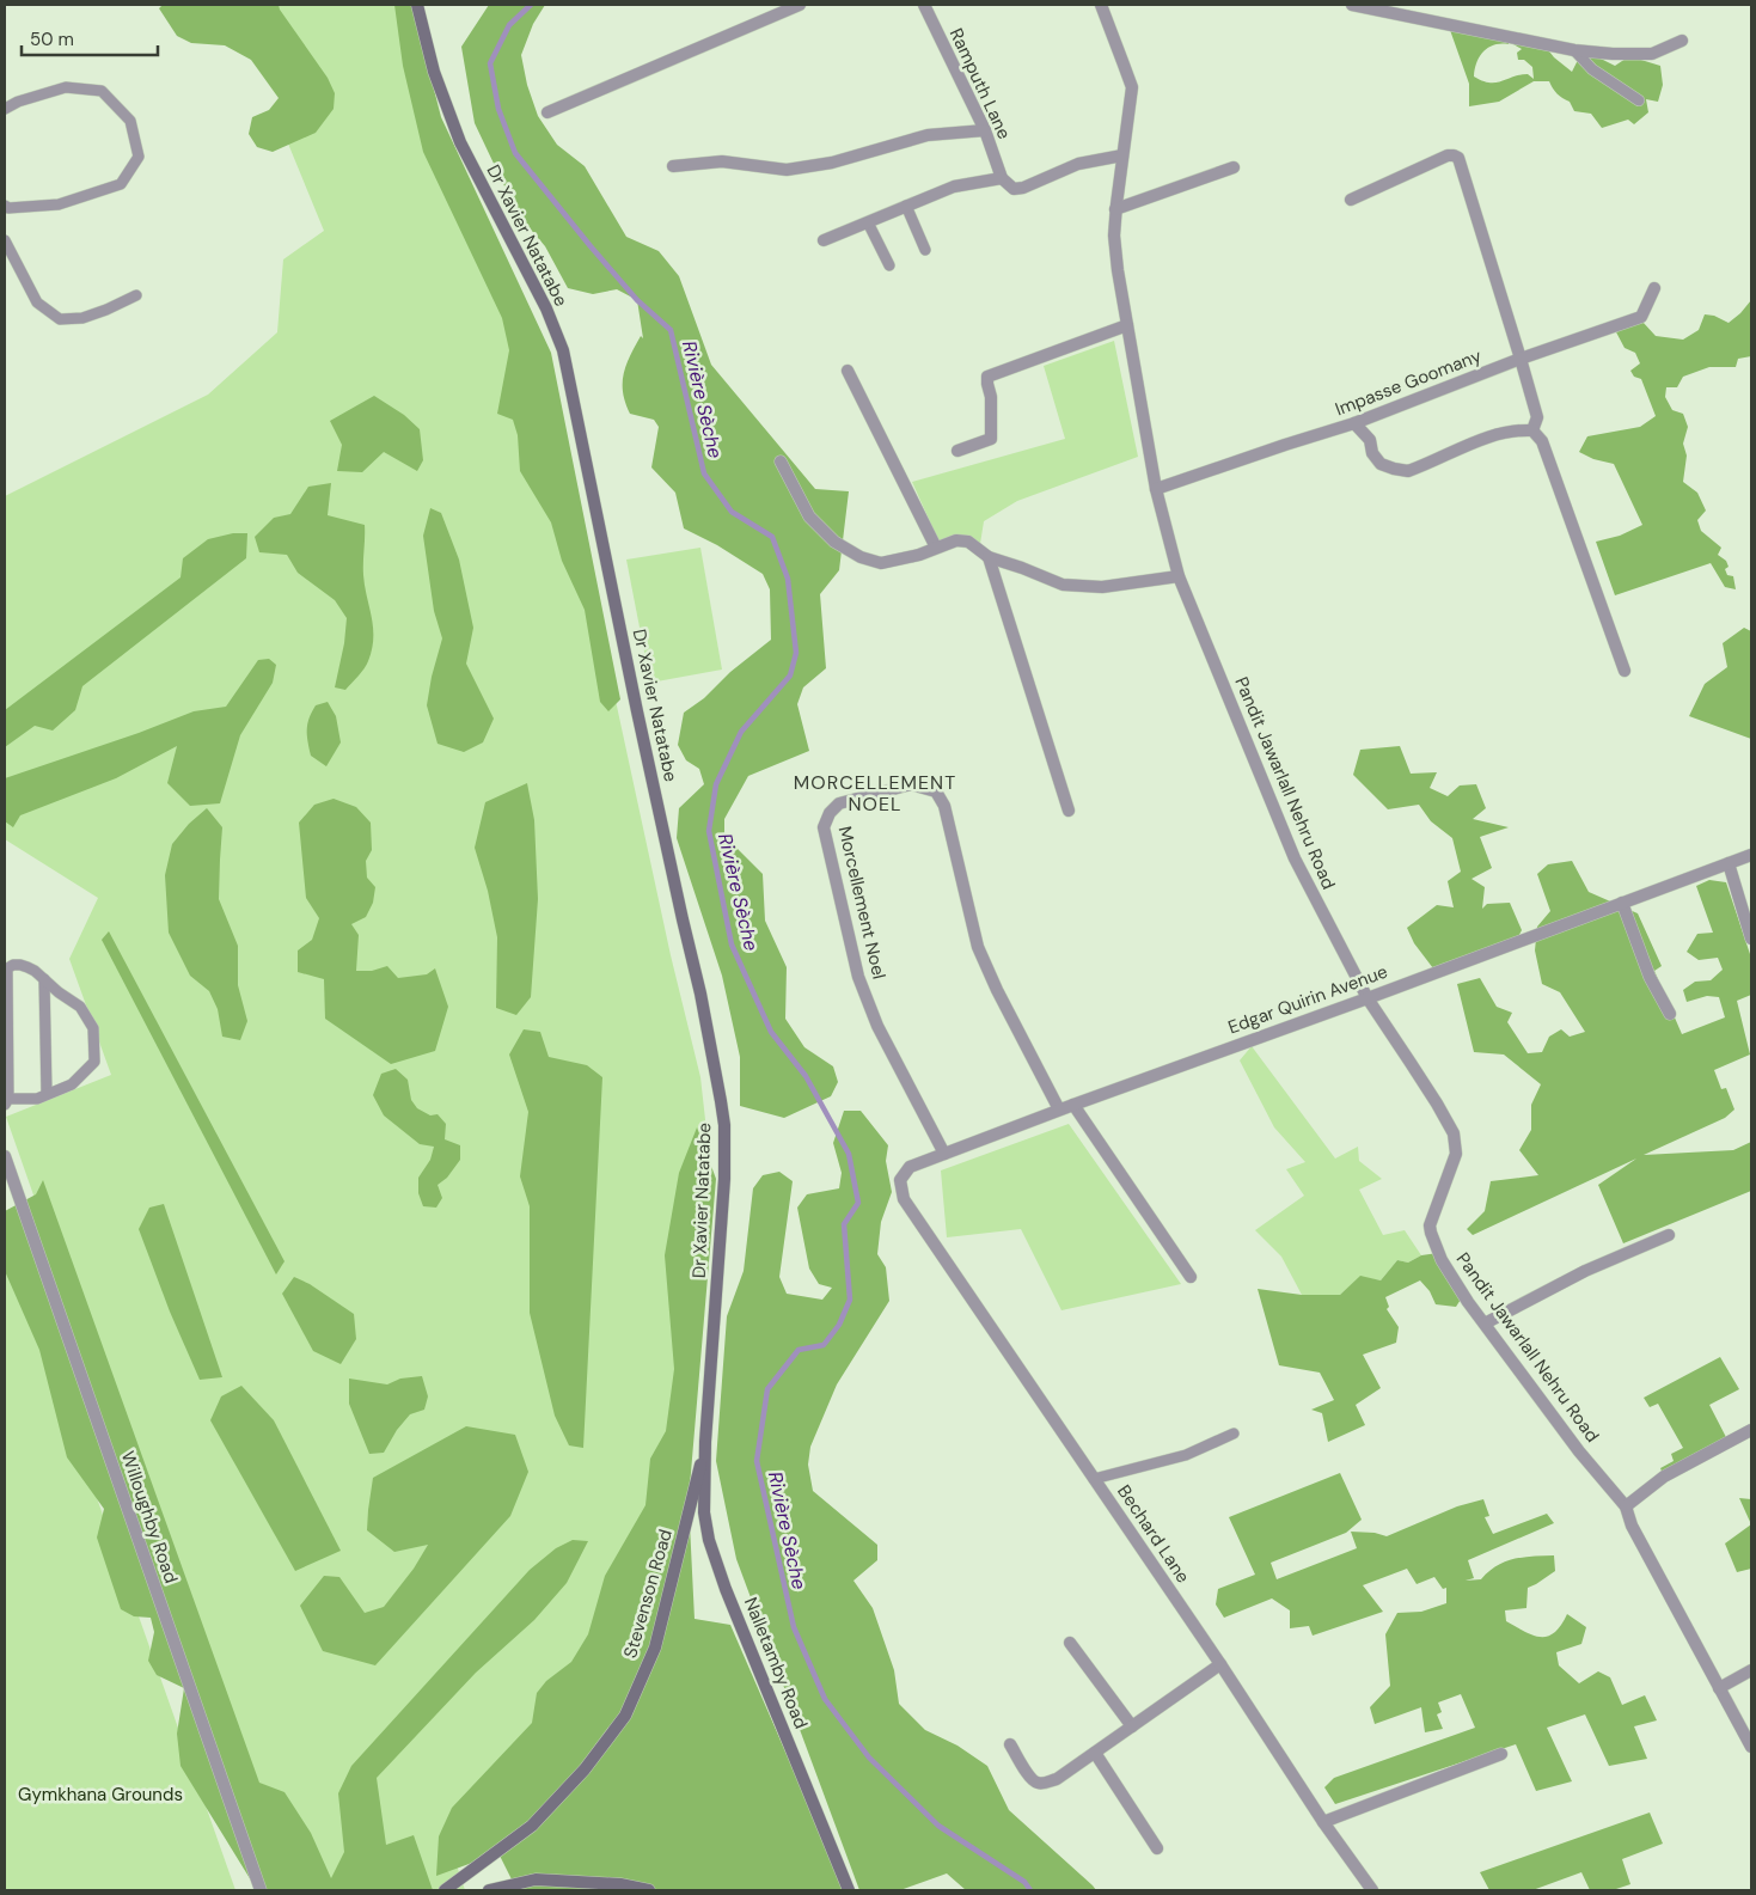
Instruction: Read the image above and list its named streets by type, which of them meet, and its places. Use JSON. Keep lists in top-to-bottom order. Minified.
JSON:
{"streets":{"main road":["Dr Xavier Natatabe","Stevenson Road","Nalletamby Road"],"street":["Ramputh Lane","Impasse Goomany","Pandit Jawarlall Nehru Road","Morcellement Noel","Edgar Quirin Avenue","Willoughby Road","Bechard Lane"]},"crossings":[["Dr Xavier Natatabe","Stevenson Road"],["Dr Xavier Natatabe","Nalletamby Road"],["Impasse Goomany","Pandit Jawarlall Nehru Road"],["Pandit Jawarlall Nehru Road","Edgar Quirin Avenue"],["Morcellement Noel","Edgar Quirin Avenue"],["Edgar Quirin Avenue","Bechard Lane"],["Stevenson Road","Nalletamby Road"]],"districts":["MORCELLEMENT NOEL"],"water":["Rivière Sèche"],"parks":["Gymkhana Grounds"],"scale_bar":"50 m"}
